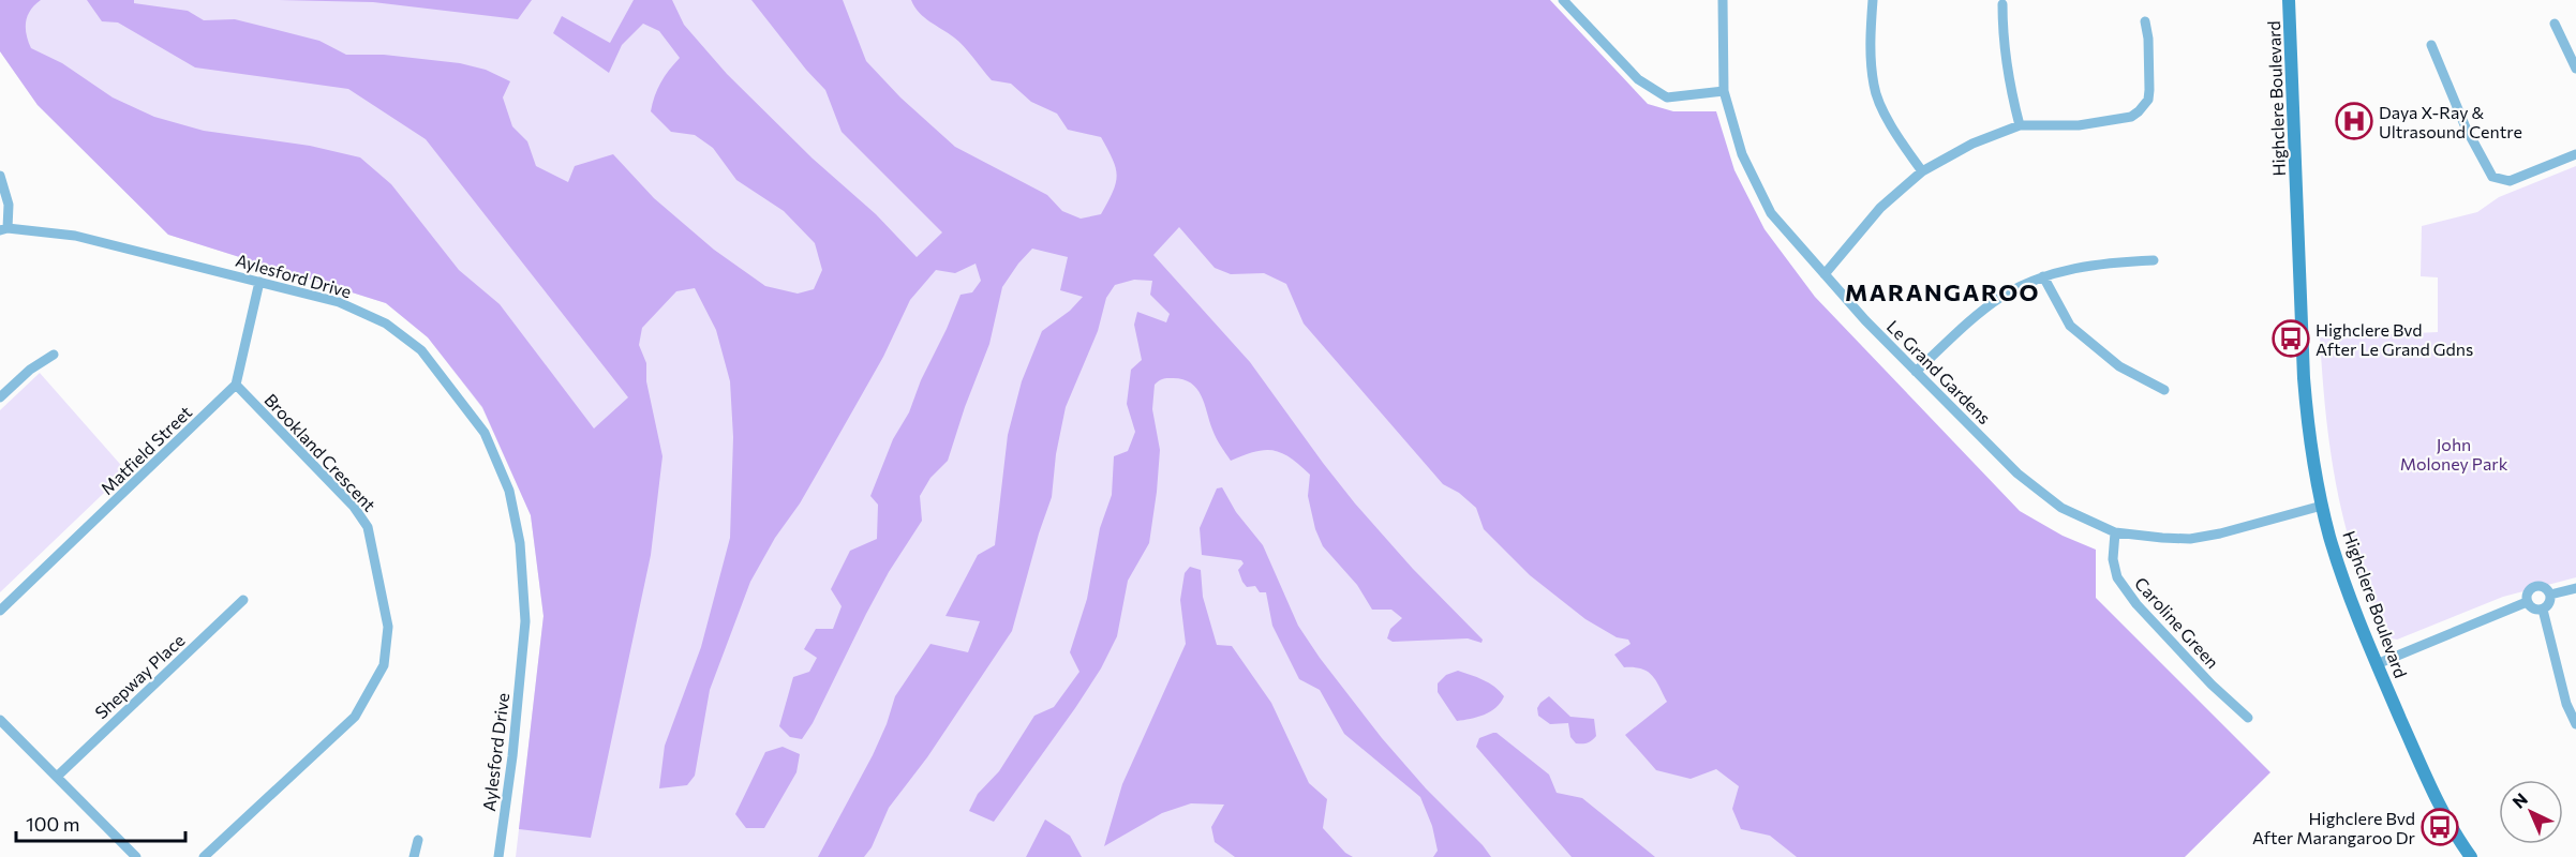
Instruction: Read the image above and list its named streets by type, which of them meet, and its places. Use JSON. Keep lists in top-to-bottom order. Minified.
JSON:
{"streets":{"street":["Highclere Boulevard","Aylesford Drive","Le Grand Gardens","Matfield Street","Brookland Crescent","Caroline Green","Shepway Place"]},"crossings":[["Highclere Boulevard","Le Grand Gardens"],["Le Grand Gardens","Caroline Green"],["Matfield Street","Brookland Crescent"]],"districts":["MARANGAROO"],"parks":["John Moloney Park"],"places":{"hospital":["Daya X-Ray & Ultrasound Centre"],"bus stop":["Highclere Bvd After Le Grand Gdns","Highclere Bvd After Marangaroo Dr"]},"scale_bar":"100 m","north":"top left"}
